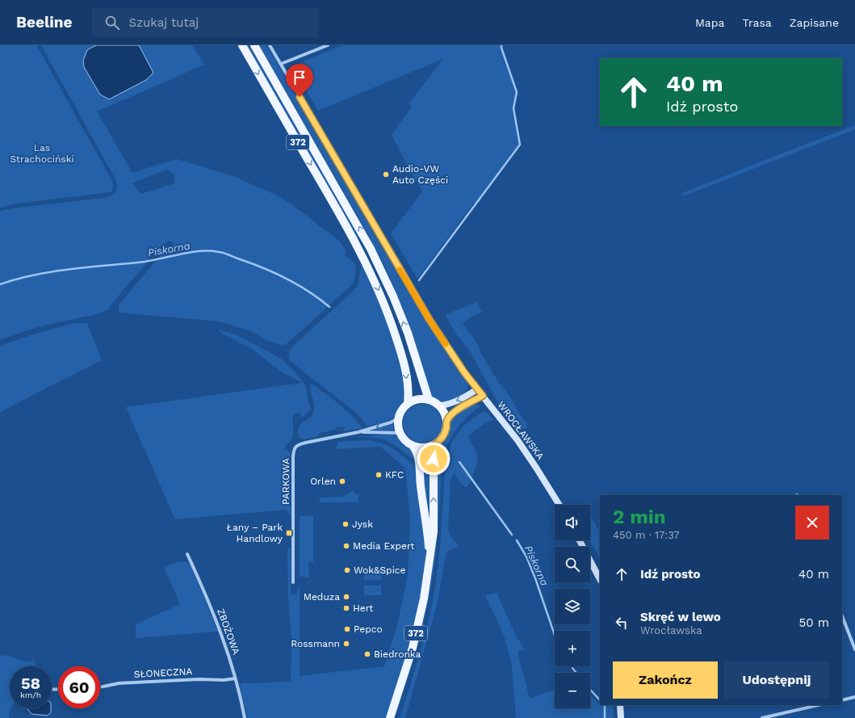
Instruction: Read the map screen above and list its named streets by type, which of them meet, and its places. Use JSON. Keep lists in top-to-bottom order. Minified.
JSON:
{"streets":{"main road":["372","WROCŁAWSKA"],"street":["PARKOWA","ZBOŻOWA","SŁONECZNA"]},"crossings":[["ZBOŻOWA","SŁONECZNA"]],"water":["Piskorna"],"parks":["Las Strachociński"],"places":{"other":["Audio-VW Auto Części","KFC","Orlen","Jysk","Media Expert","Wok&Spice","Meduza","Hert","Pepco","Rossmann","Biedronka"],"transit":["Łany – Park Handlowy"]},"page":{"header":"Beeline","search":"Szukaj tutaj","nav":["Mapa","Trasa","Zapisane"],"turn":["40 m","Idź prosto"],"heading":["2 min","450 m · 17:37"],"map_buttons":["+","−"],"list":[{"name":"Idź prosto","value":"40 m"},{"name":"Skręć w lewo","note":"Wrocławska","value":"50 m"}],"buttons":["Zakończ","Udostępnij"],"speed":"58 km/h","limit":"60"}}
